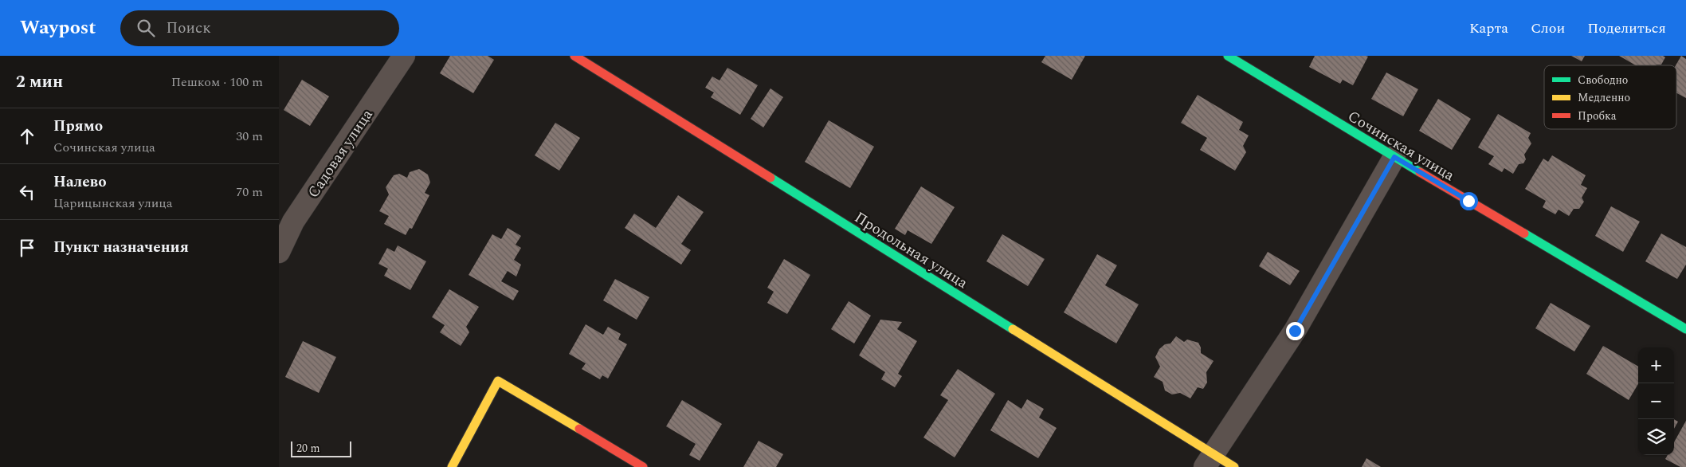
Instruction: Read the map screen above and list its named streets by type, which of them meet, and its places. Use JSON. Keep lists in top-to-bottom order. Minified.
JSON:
{"streets":{"street":["Сочинская улица","Садовая улица","Продольная улица"]},"legend":["Свободно","Медленно","Пробка"],"scale_bar":"20 m","page":{"header":"Waypost","search":"Поиск","nav":["Карта","Слои","Поделиться"],"heading":["2 мин","Пешком · 100 m"],"list":[["Прямо","Сочинская улица","30 m"],["Налево","Царицынская улица","70 m"],"Пункт назначения"],"map_buttons":["+","−"],"scale":"20 m"}}
